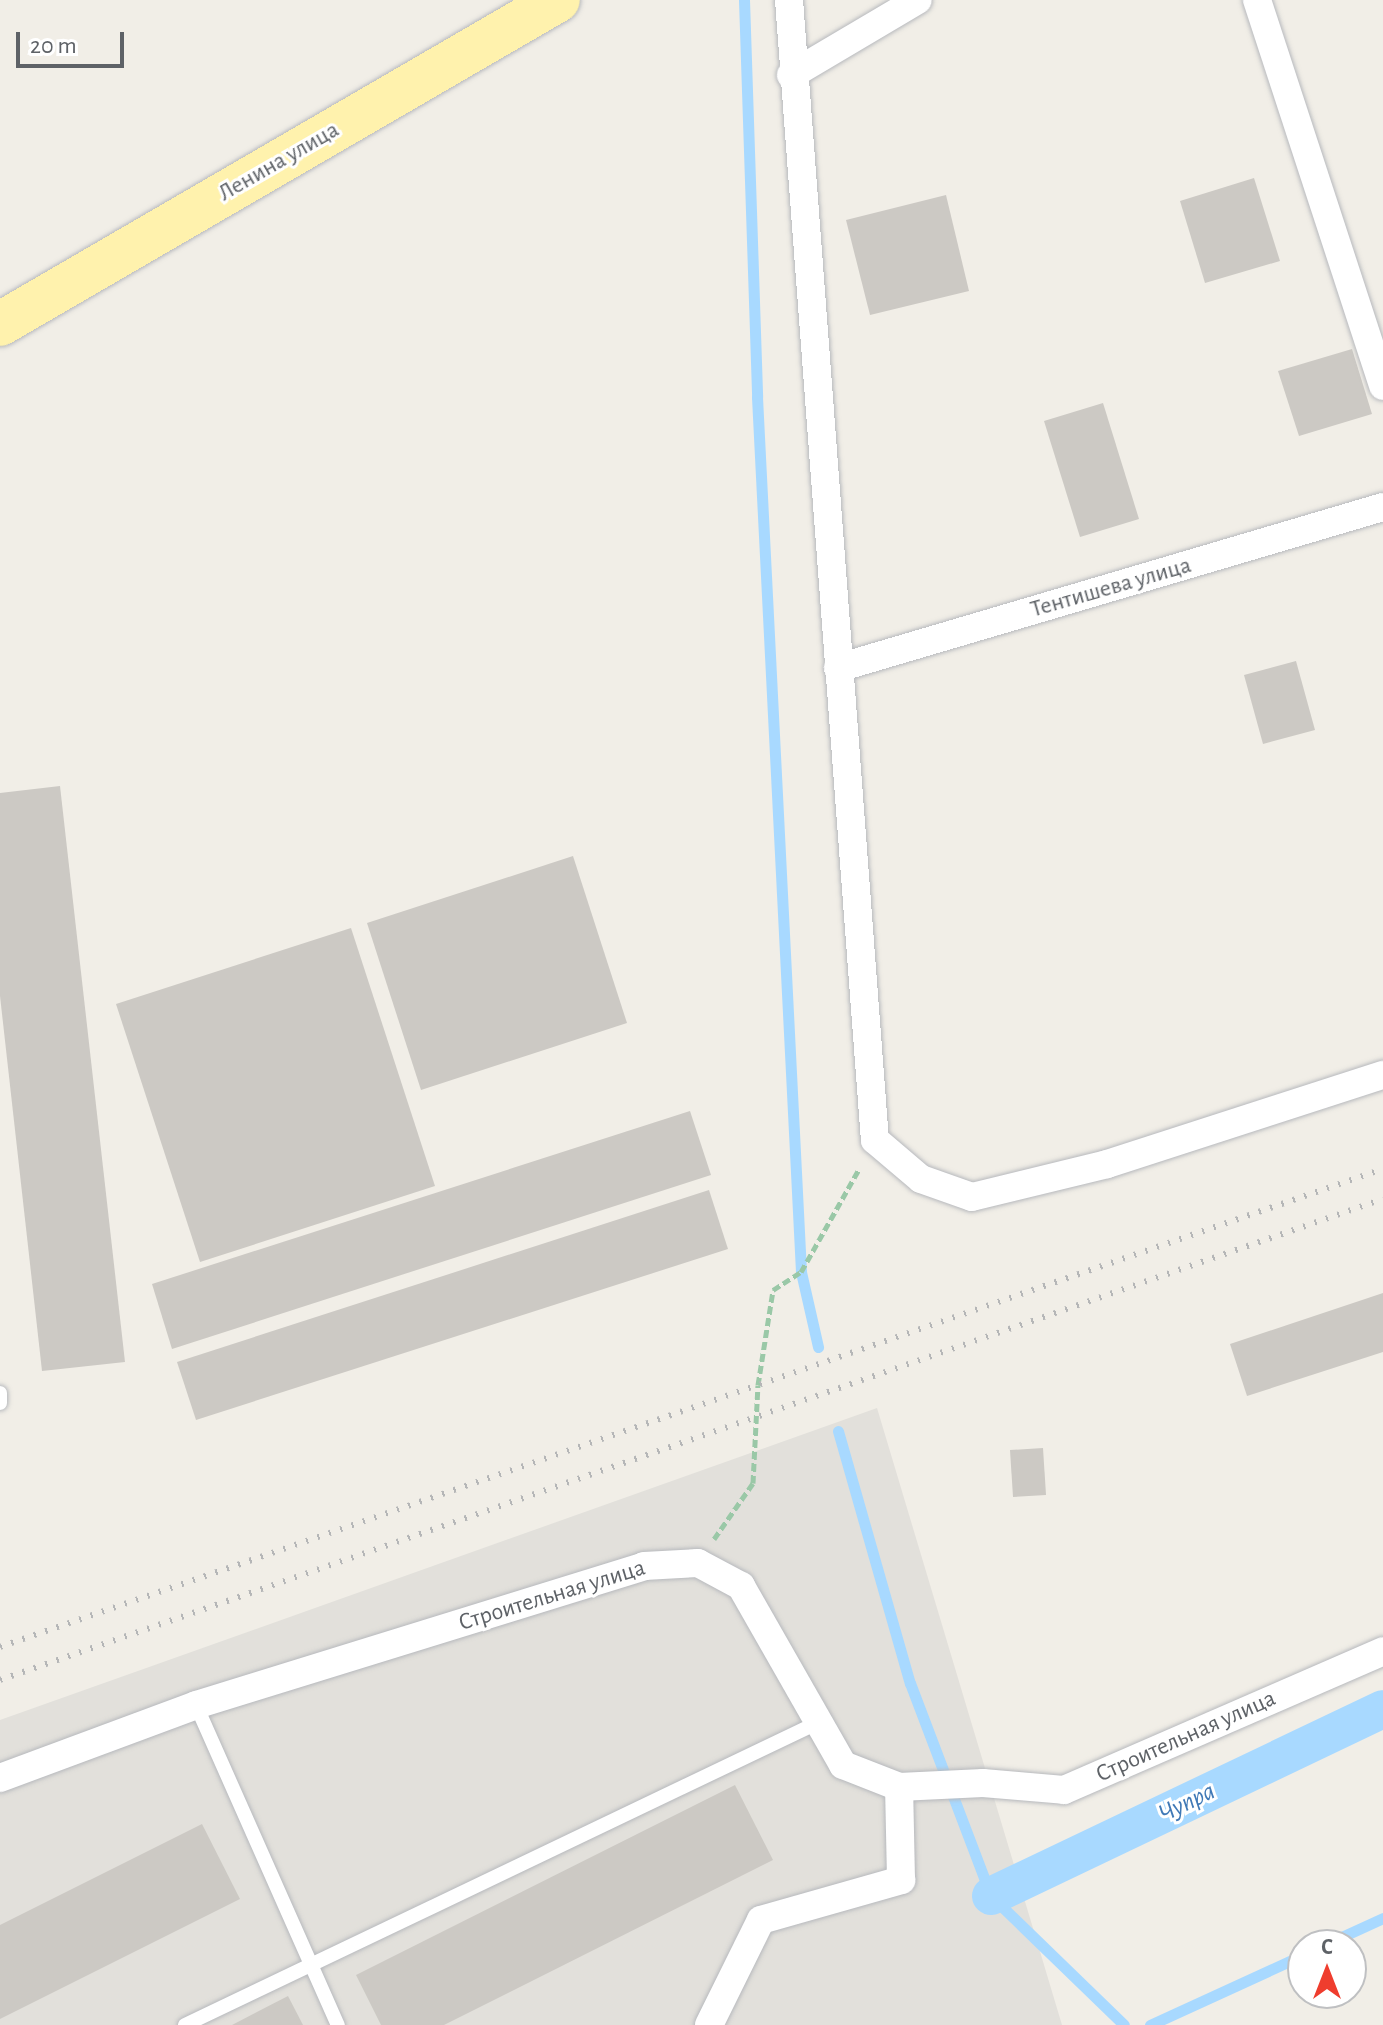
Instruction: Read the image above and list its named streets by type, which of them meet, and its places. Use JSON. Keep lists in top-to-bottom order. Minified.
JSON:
{"streets":{"main road":["Ленина улица"],"street":["Тентишева улица","Строительная улица"]},"water":["Чупра"],"scale_bar":"20 m","north":"top"}
